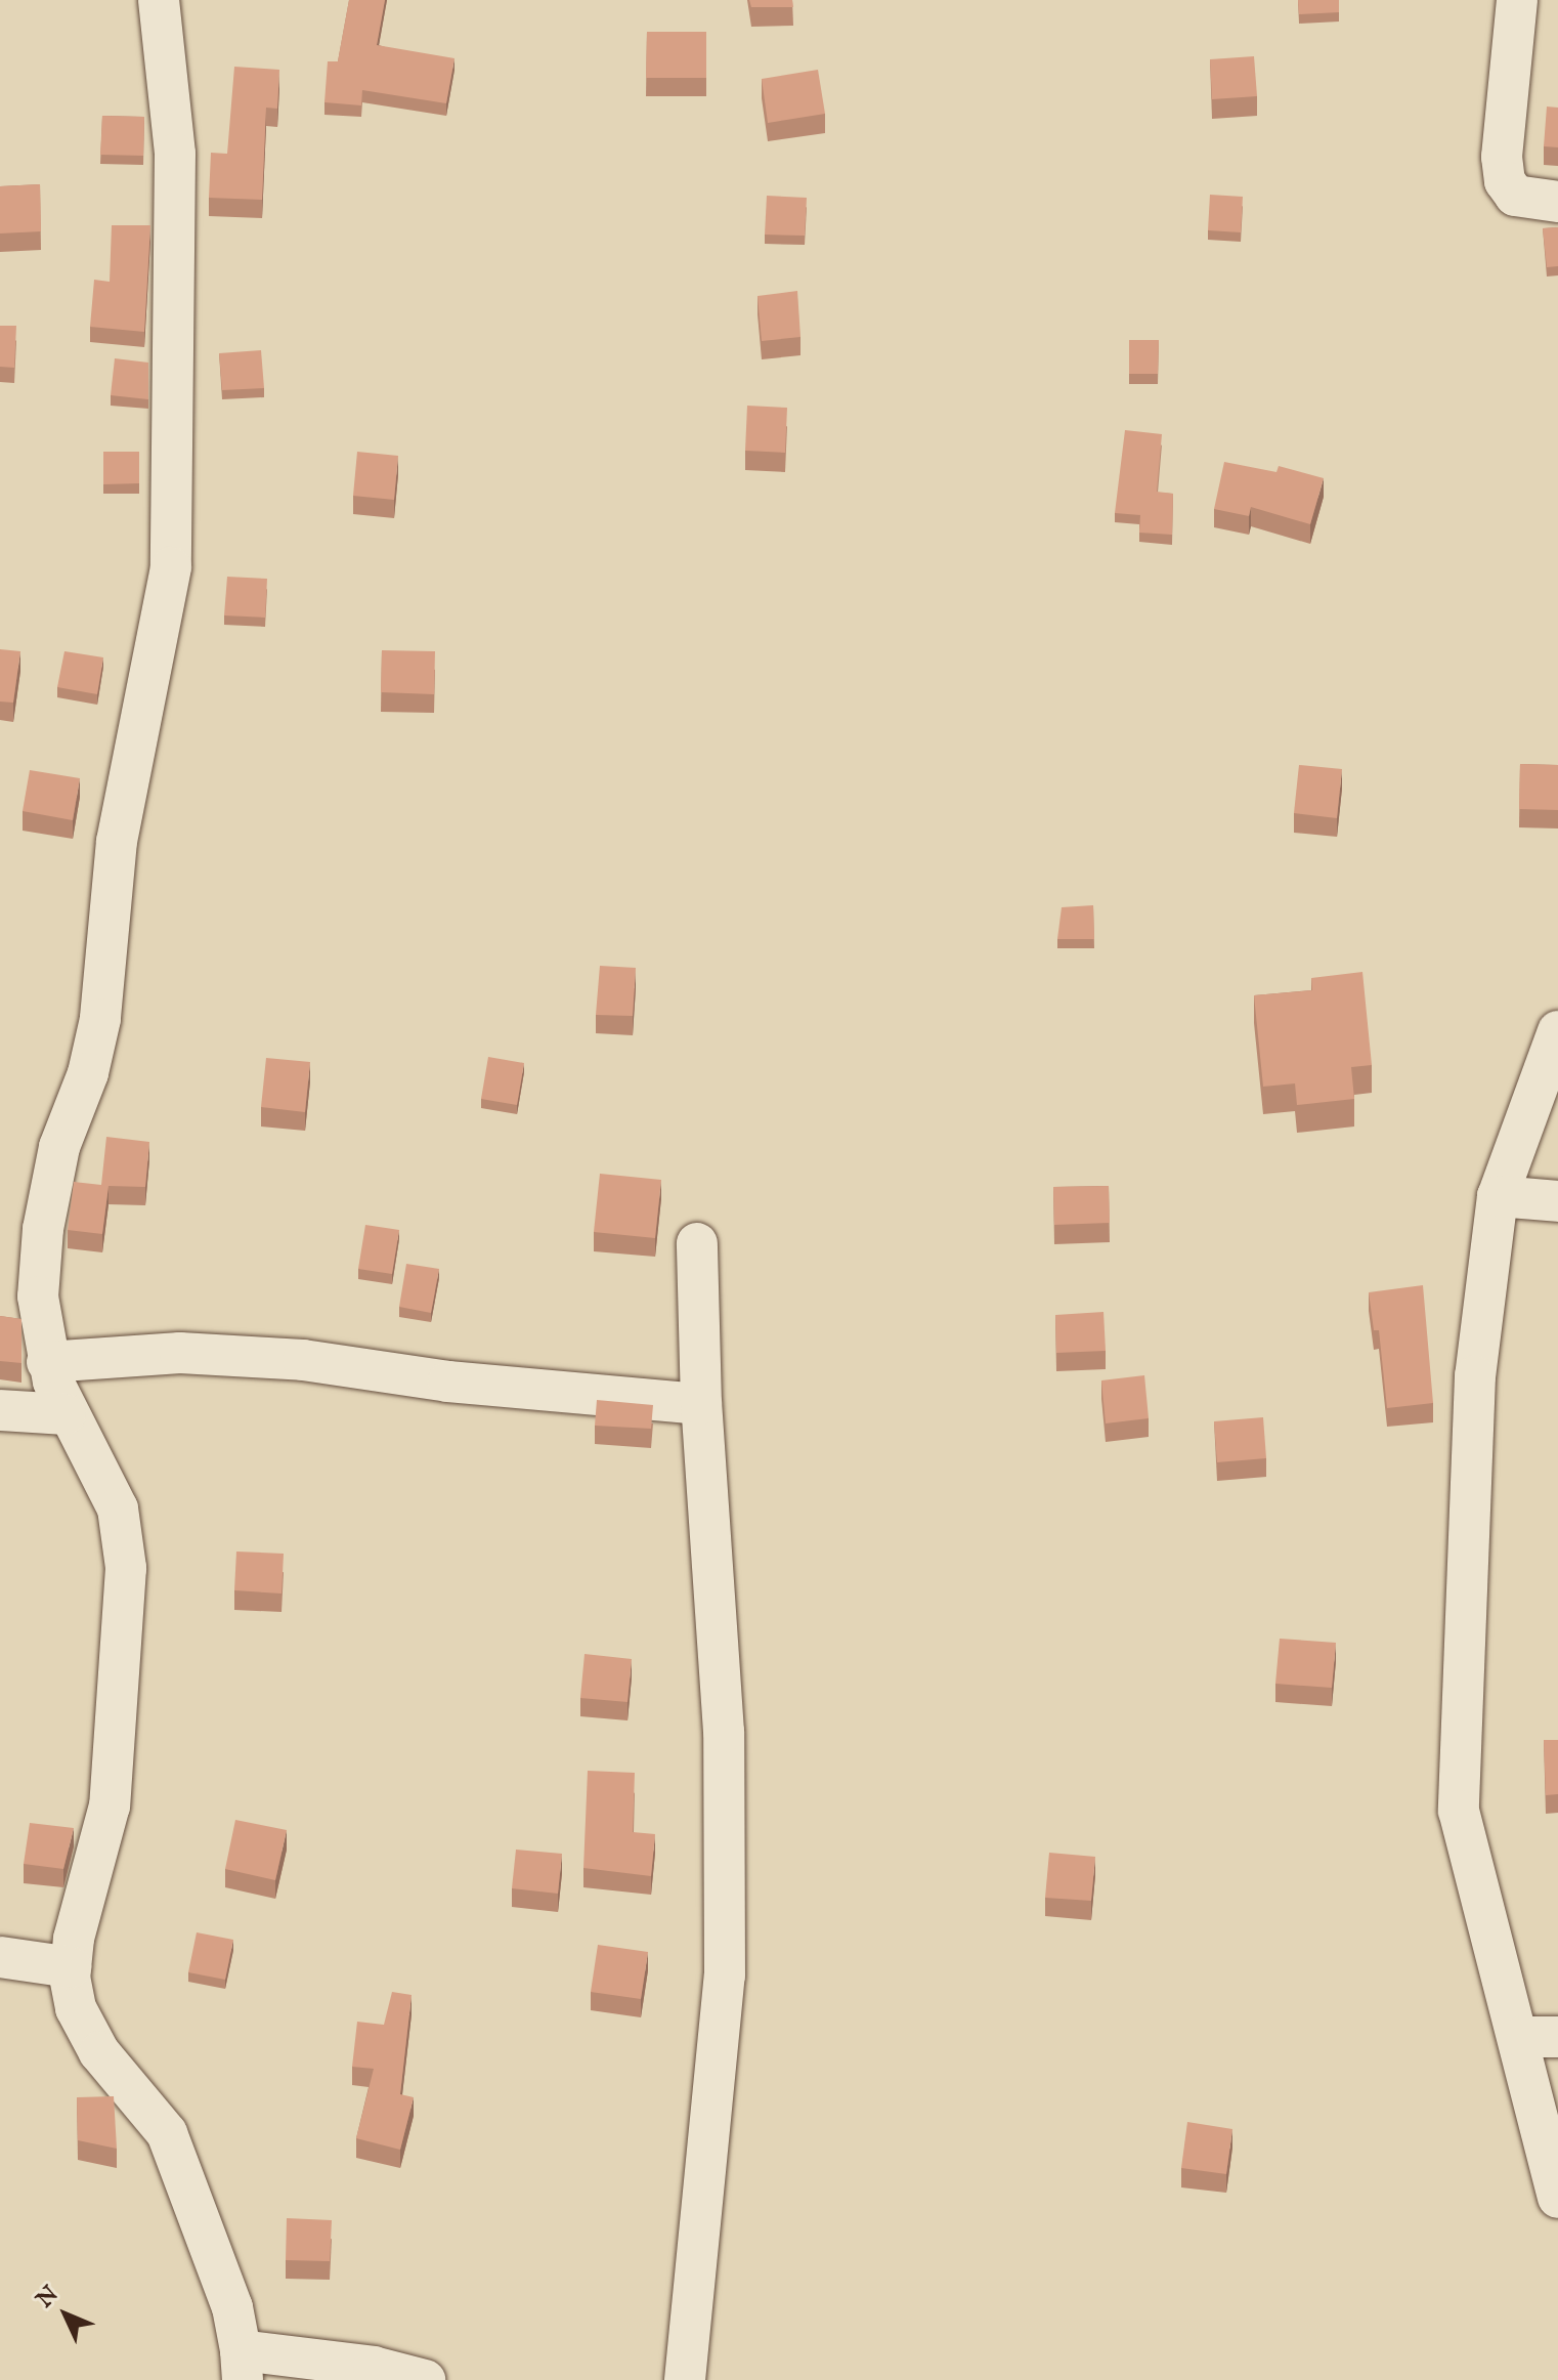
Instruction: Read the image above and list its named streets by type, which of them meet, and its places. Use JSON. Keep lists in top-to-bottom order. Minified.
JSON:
{"north":"top left"}
